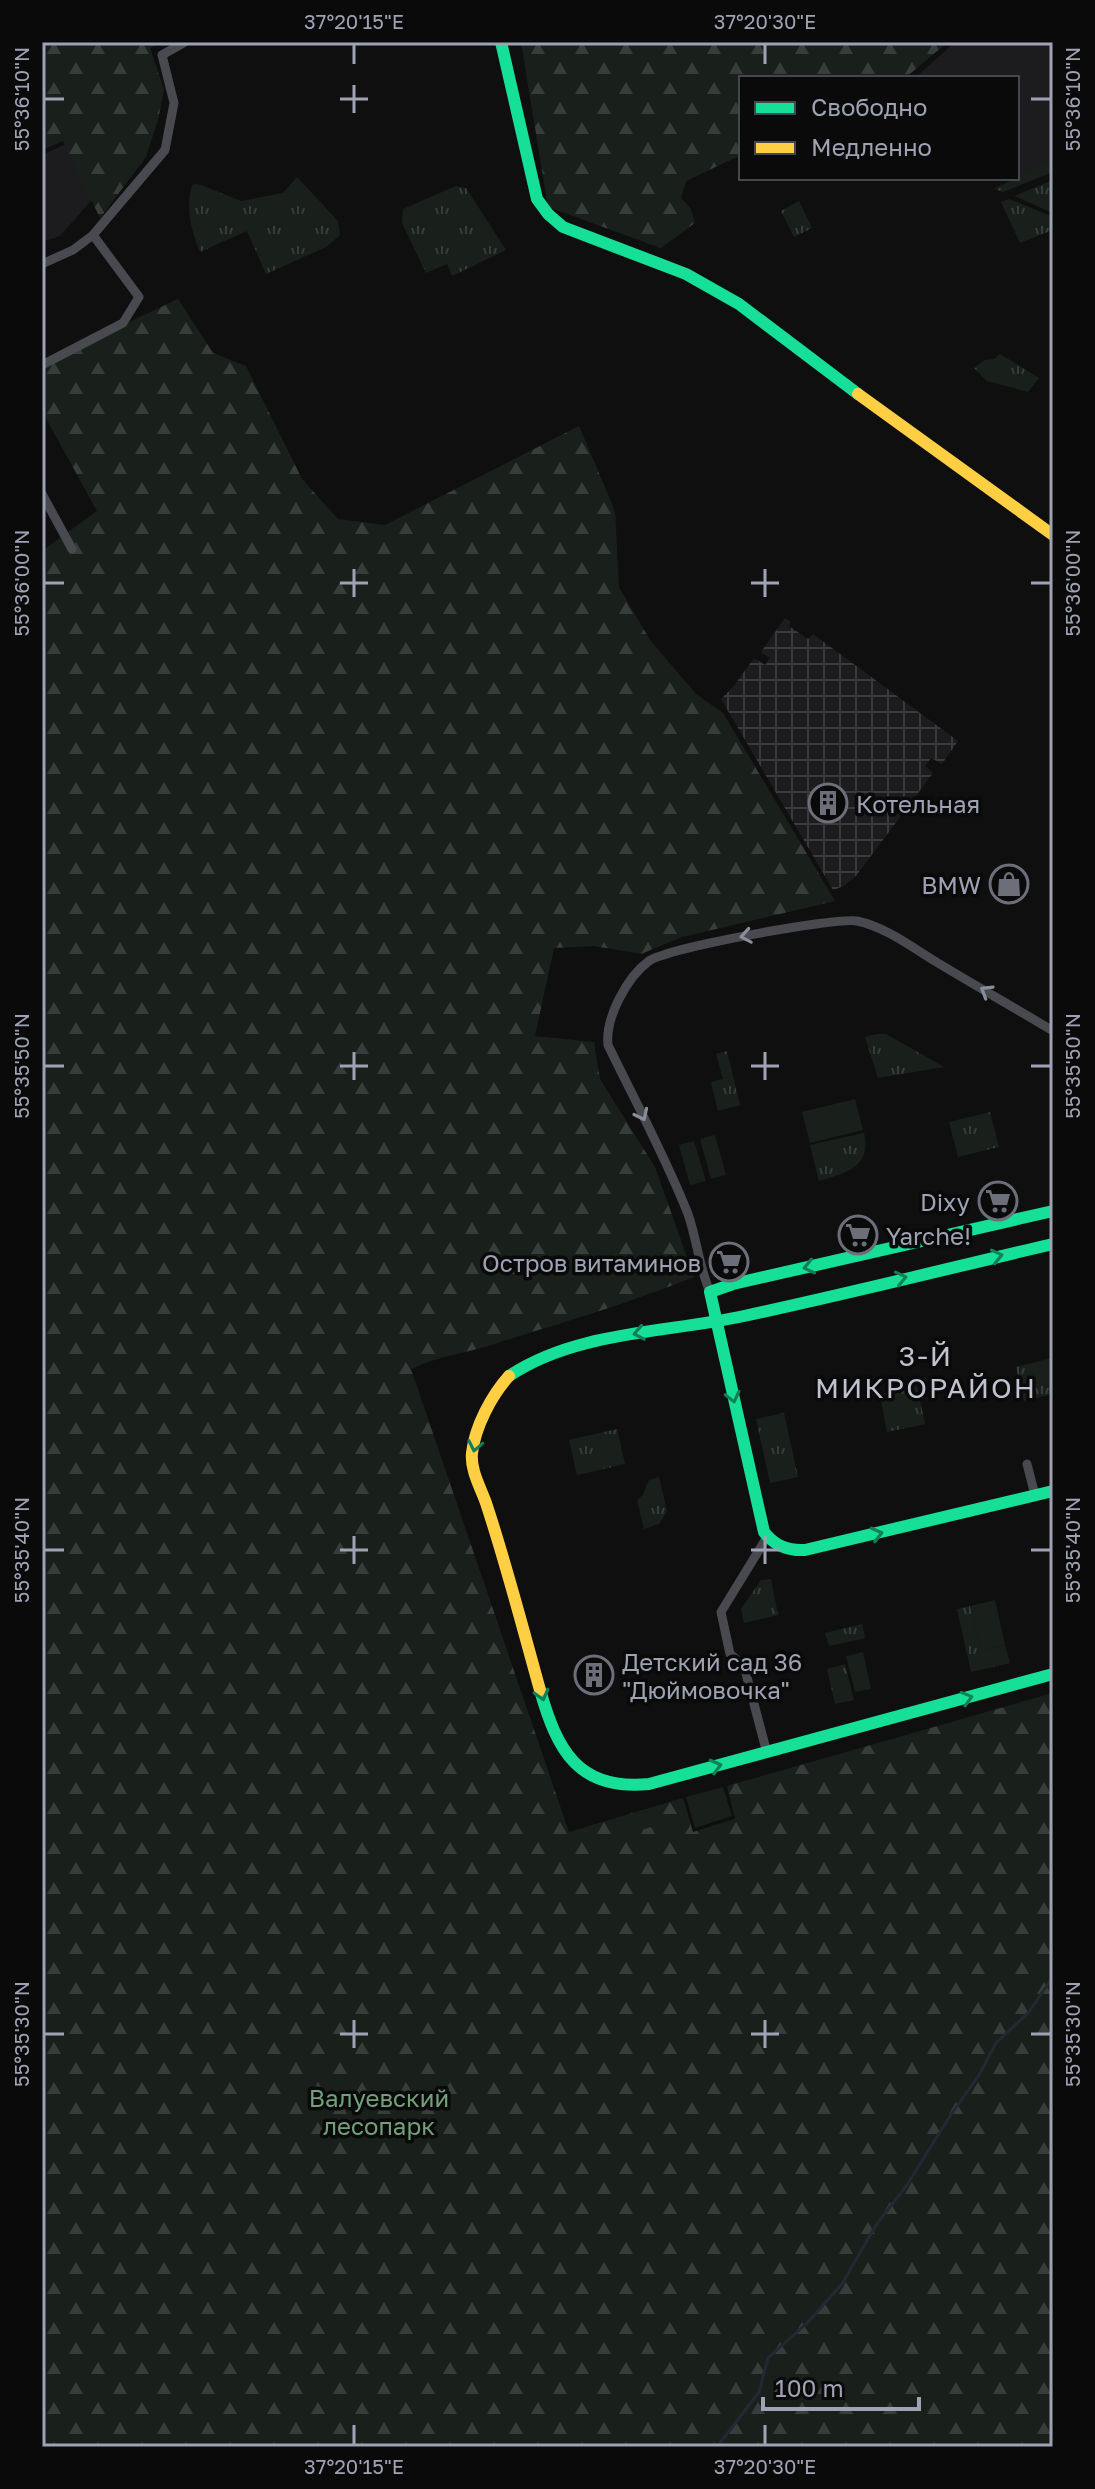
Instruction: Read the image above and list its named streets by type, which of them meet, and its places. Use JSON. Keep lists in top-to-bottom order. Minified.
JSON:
{"districts":["3-Й МИКРОРАЙОН"],"parks":["Валуевский лесопарк"],"places":{"building":["Котельная","Детский сад 36 \"Дюймовочка\""],"shop":["BMW"],"supermarket":["Dixy","Yarche!","Остров витаминов"]},"legend":["Свободно","Медленно"],"scale_bar":"100 m","coordinates":["37°20'15\"E","37°20'30\"E","55°36'10\"N","55°36'00\"N","55°35'50\"N","55°35'40\"N","55°35'30\"N"]}
